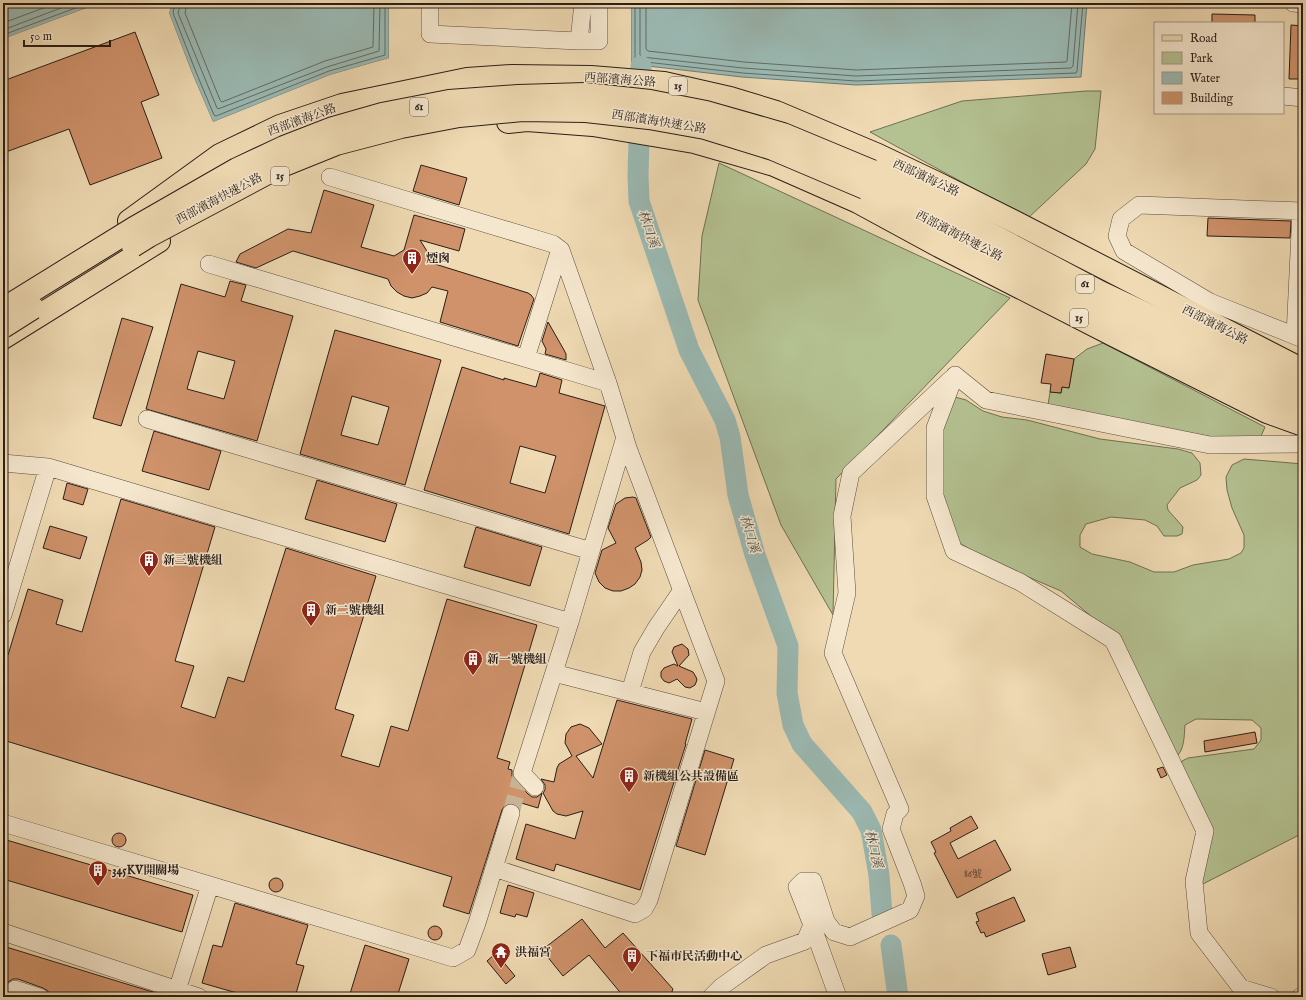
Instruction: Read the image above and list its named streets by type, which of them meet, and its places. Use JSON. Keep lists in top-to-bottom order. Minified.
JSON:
{"streets":{"main road":["西部濱海公路","15","61","西部濱海快速公路"]},"water":["林口溪"],"places":{"building":["煙囪","新三號機組","新二號機組","新一號機組","新機組公共設備區","345KV開關場","下福市民活動中心"],"temple":["洪福宮"]},"house_numbers":["86號"],"legend":["Road","Park","Water","Building"],"scale_bar":"50 m"}
